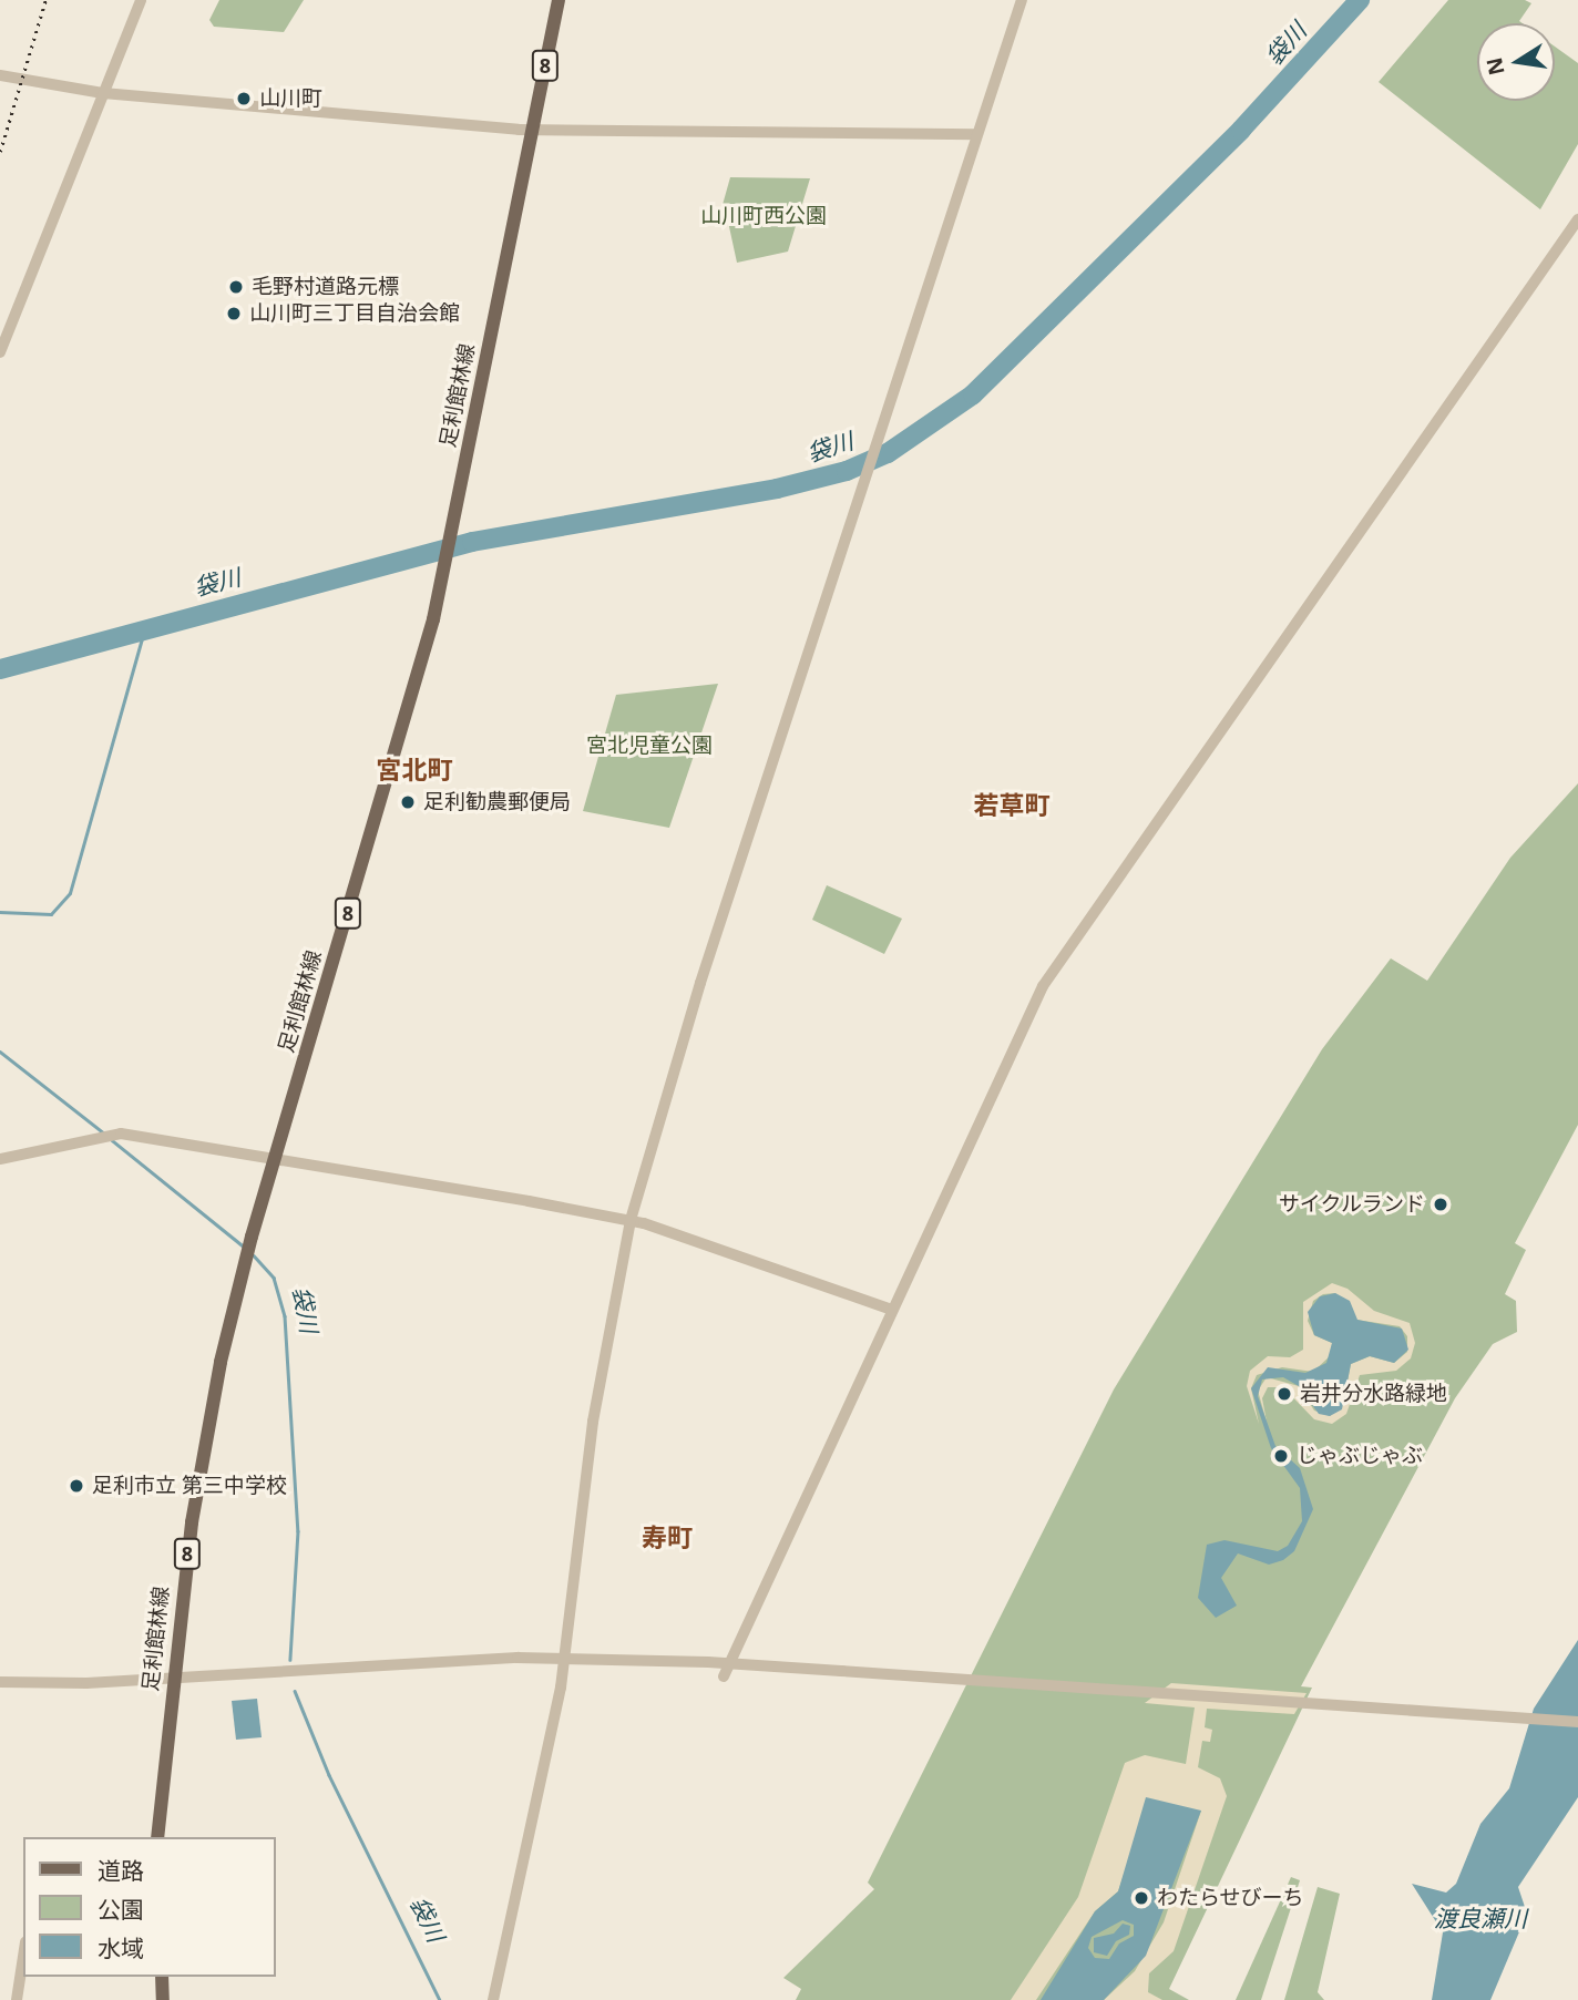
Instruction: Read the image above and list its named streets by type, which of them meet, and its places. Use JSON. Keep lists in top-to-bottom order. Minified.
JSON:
{"streets":{"main road":["8","足利館林線"]},"districts":["宮北町","若草町","寿町"],"water":["袋川","渡良瀬川"],"parks":["山川町西公園","宮北児童公園"],"places":["山川町","毛野村道路元標","山川町三丁目自治会館","足利勧農郵便局","サイクルランド","岩井分水路緑地","じゃぶじゃぶ","足利市立 第三中学校","わたらせびーち"],"legend":["道路","公園","水域"],"north":"left"}
